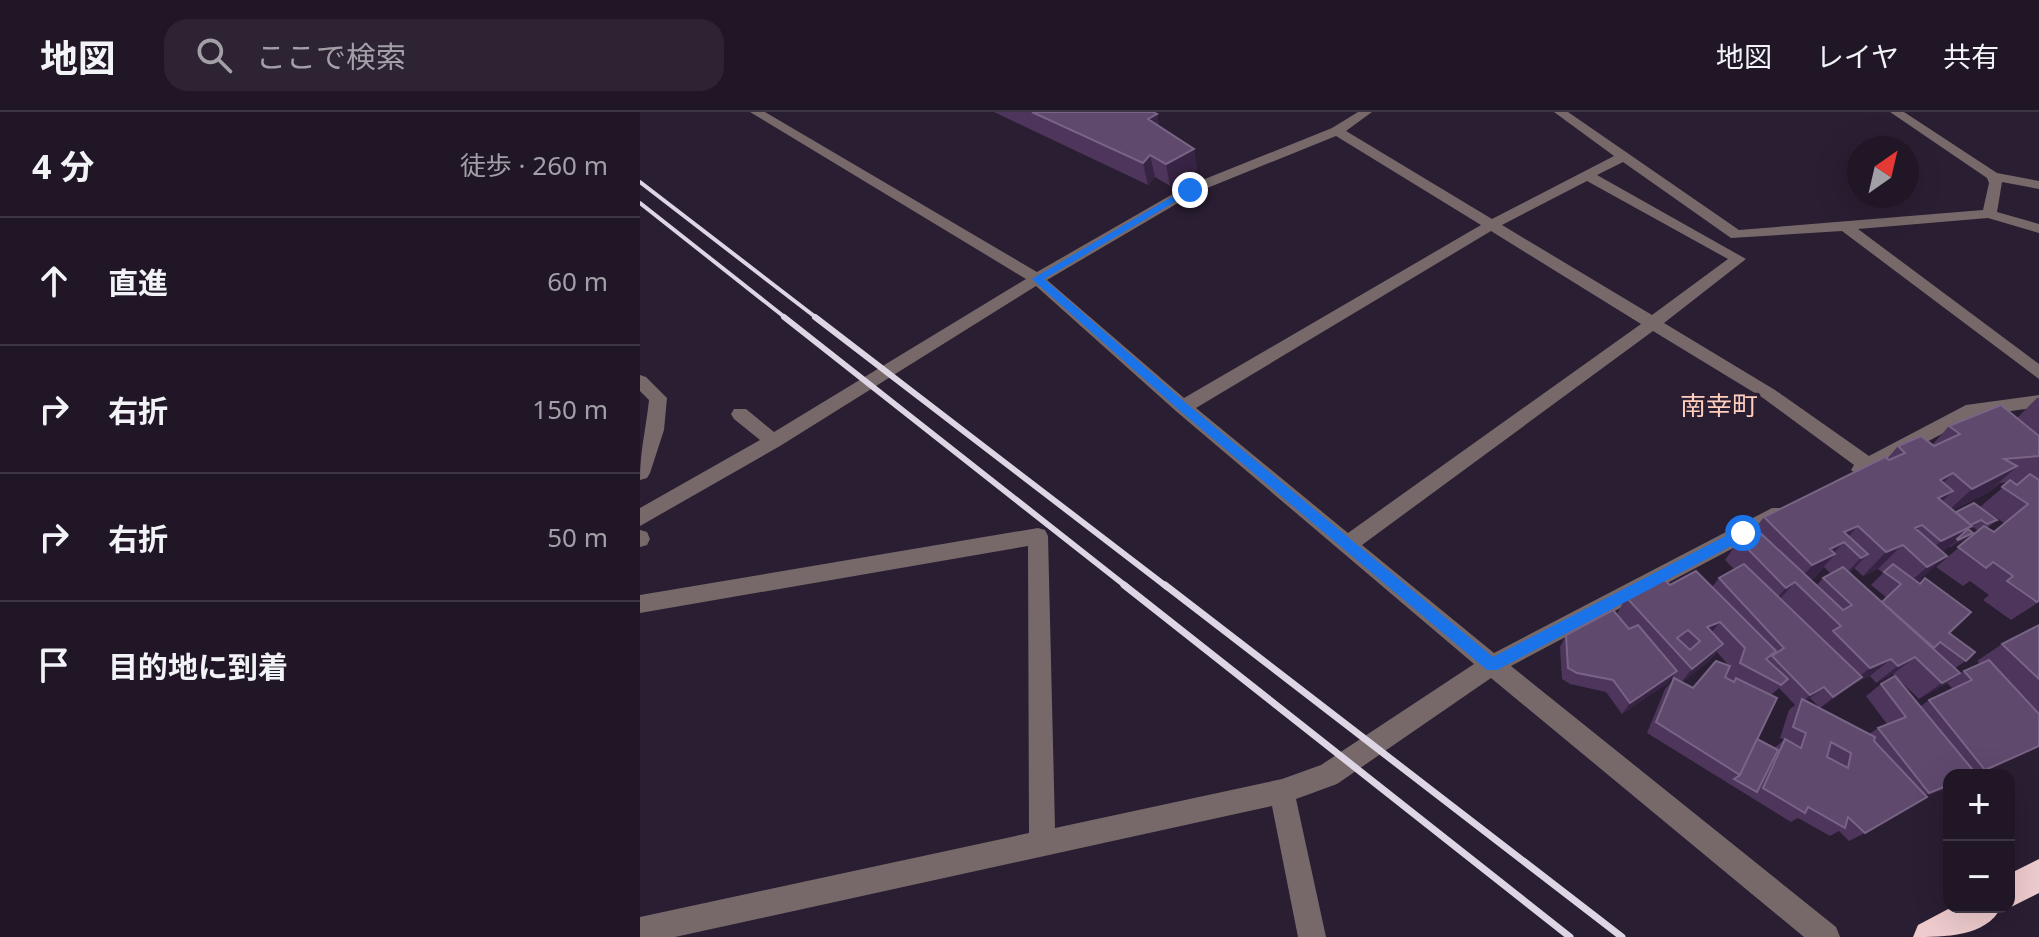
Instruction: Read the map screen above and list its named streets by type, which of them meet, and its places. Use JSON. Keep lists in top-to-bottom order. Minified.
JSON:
{"districts":["南幸町"],"north":"top right","page":{"header":"地図","search":"ここで検索","nav":["地図","レイヤ","共有"],"heading":["4 分","徒歩 · 260 m"],"list":[["直進","60 m"],["右折","150 m"],["右折","50 m"],"目的地に到着"],"map_buttons":["+","−"]}}
